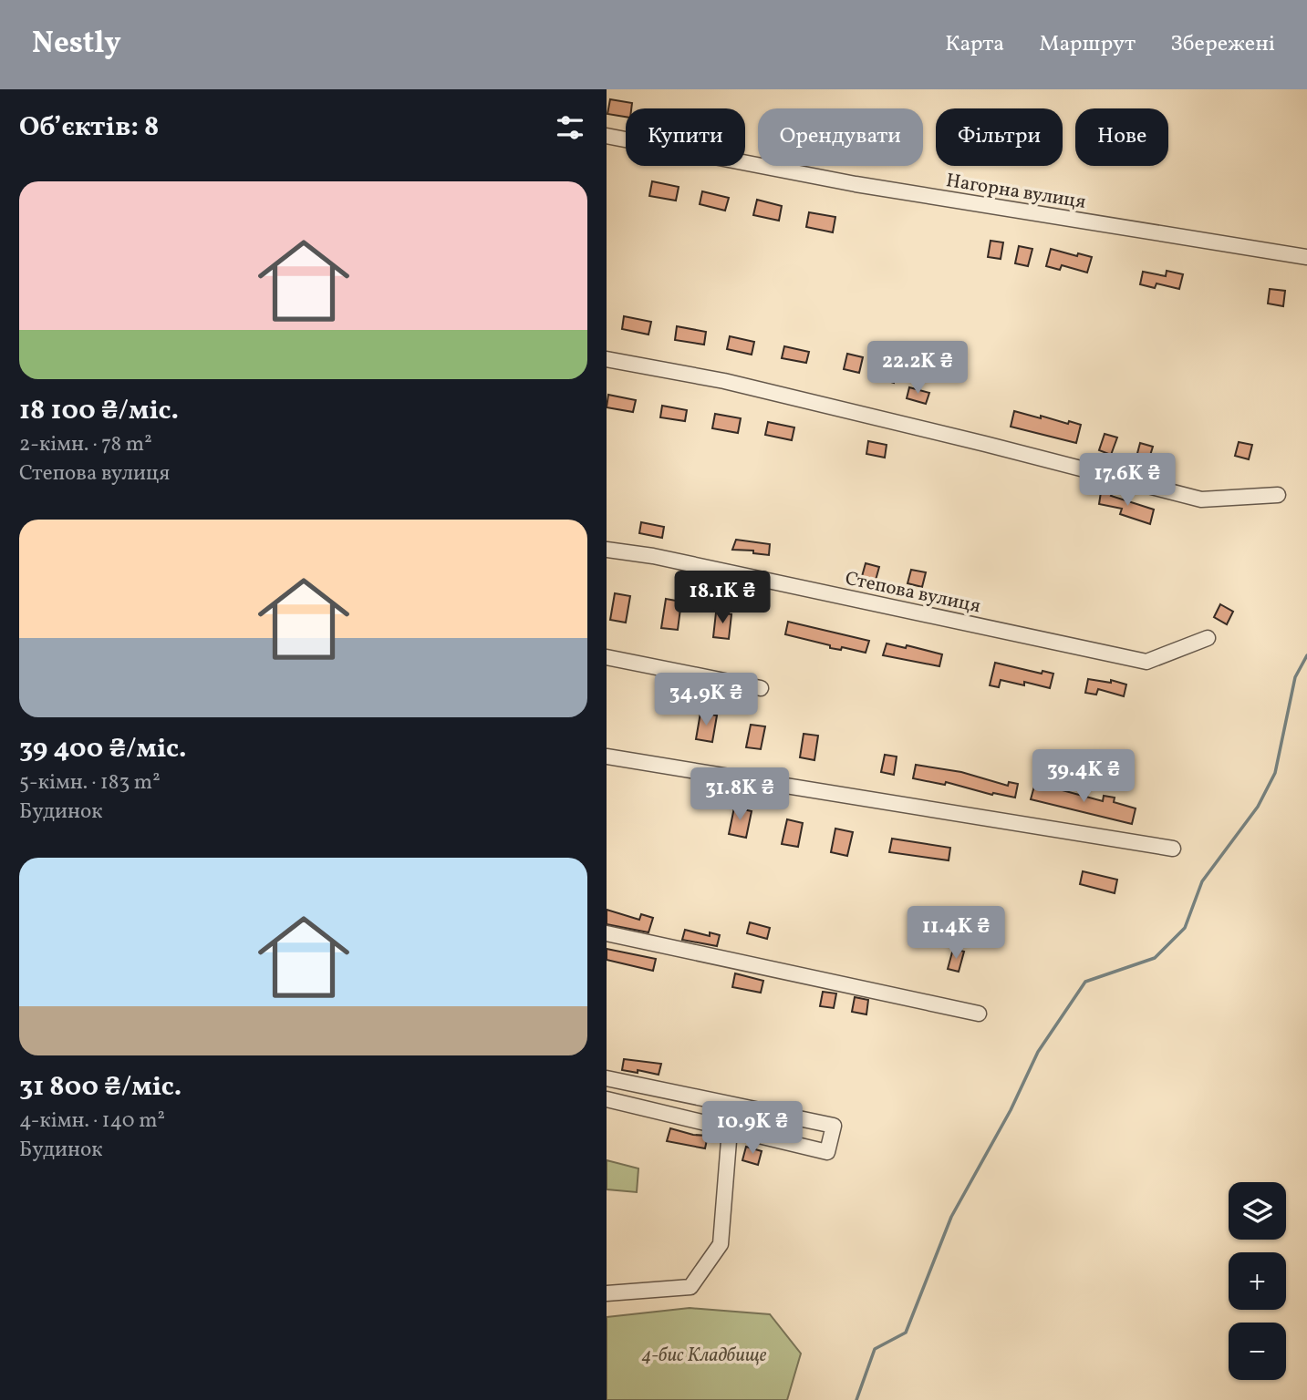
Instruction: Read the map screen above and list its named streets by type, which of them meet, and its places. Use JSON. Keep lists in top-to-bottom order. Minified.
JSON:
{"streets":{"street":["Нагорна вулиця","Степова вулиця"]},"parks":["4-бис Кладбище"],"page":{"header":"Nestly","nav":["Карта","Маршрут","Збережені"],"heading":"Об’єктів: 8","chip":["Купити","Орендувати","Фільтри","Нове"],"list":[{"name":"18 100 ₴/міс.","note":"2-кімн. · 78 m² · Степова вулиця"},{"name":"39 400 ₴/міс.","note":"5-кімн. · 183 m² · Будинок"},{"name":"31 800 ₴/міс.","note":"4-кімн. · 140 m² · Будинок"}],"price":["22.2K ₴","17.6K ₴","18.1K ₴","34.9K ₴","39.4K ₴","31.8K ₴","11.4K ₴","10.9K ₴"],"map_buttons":["+","−"]}}
